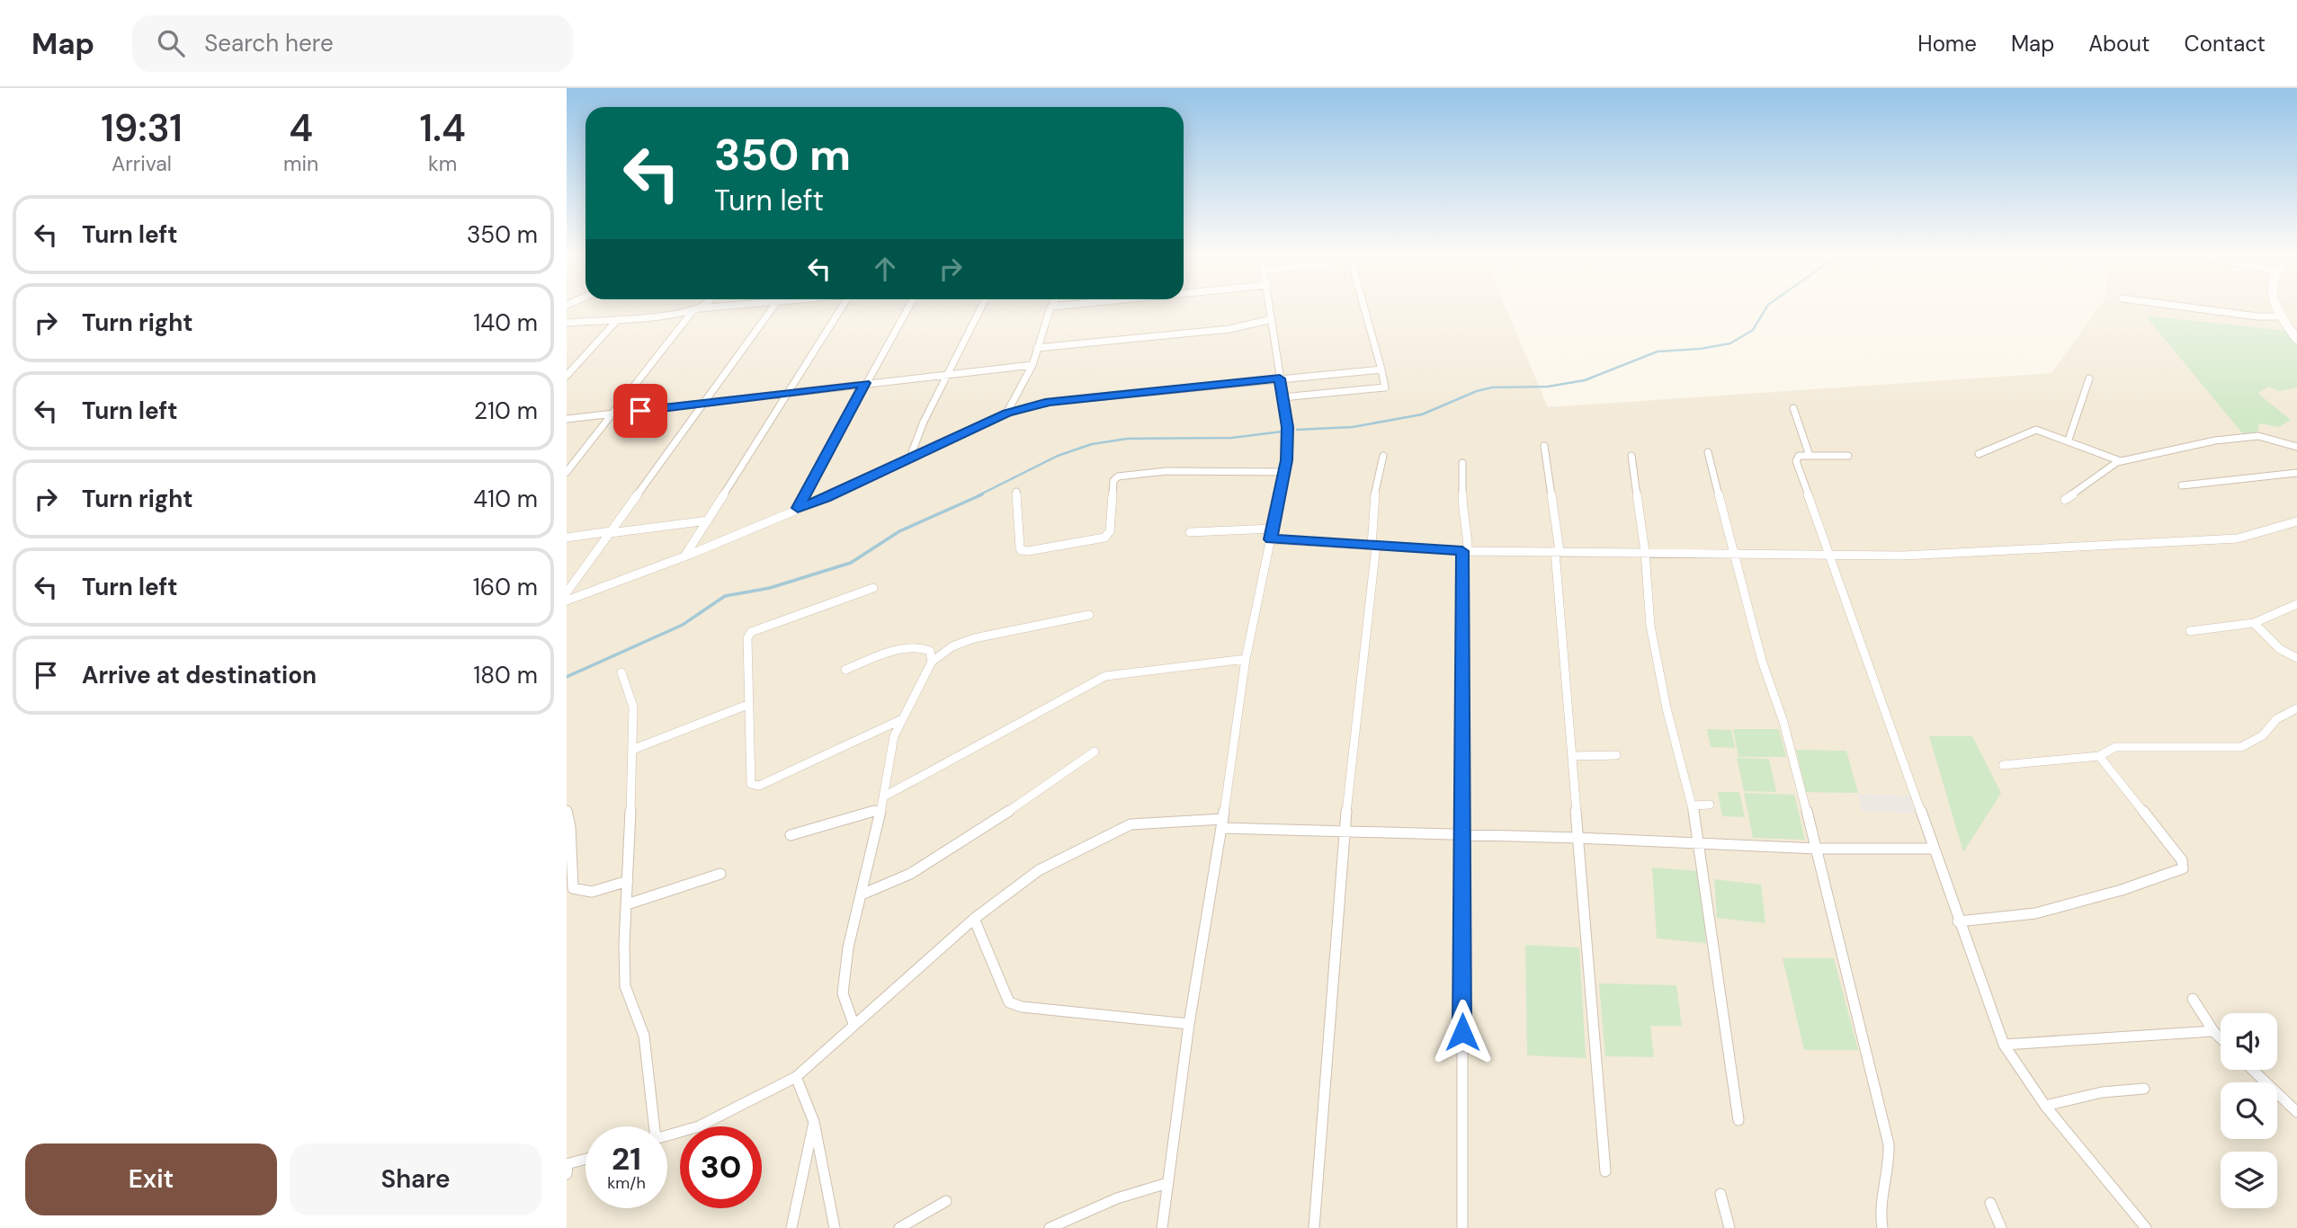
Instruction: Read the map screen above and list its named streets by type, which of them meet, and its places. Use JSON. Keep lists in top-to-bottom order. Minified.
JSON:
{"page":{"header":"Map","search":"Search here","nav":["Home","Map","About","Contact"],"eta":["19:31","Arrival","4","min","1.4","km"],"turn":["350 m","Turn left"],"list":[{"name":"Turn left","value":"350 m"},{"name":"Turn right","value":"140 m"},{"name":"Turn left","value":"210 m"},{"name":"Turn right","value":"410 m"},{"name":"Turn left","value":"160 m"},{"name":"Arrive at destination","value":"180 m"}],"speed":"21 km/h","limit":"30","buttons":["Exit","Share"]}}
